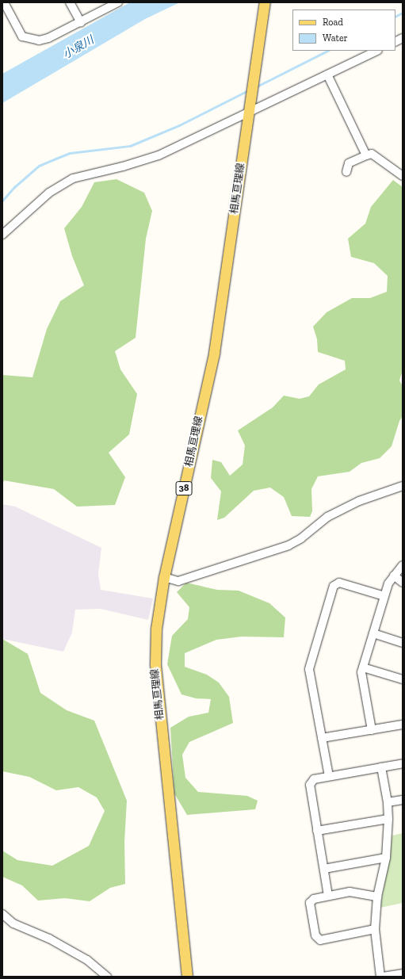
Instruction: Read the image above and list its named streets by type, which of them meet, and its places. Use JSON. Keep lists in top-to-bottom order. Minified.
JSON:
{"streets":{"main road":["相馬亘理線","38"]},"water":["小泉川"],"legend":["Road","Water"]}
